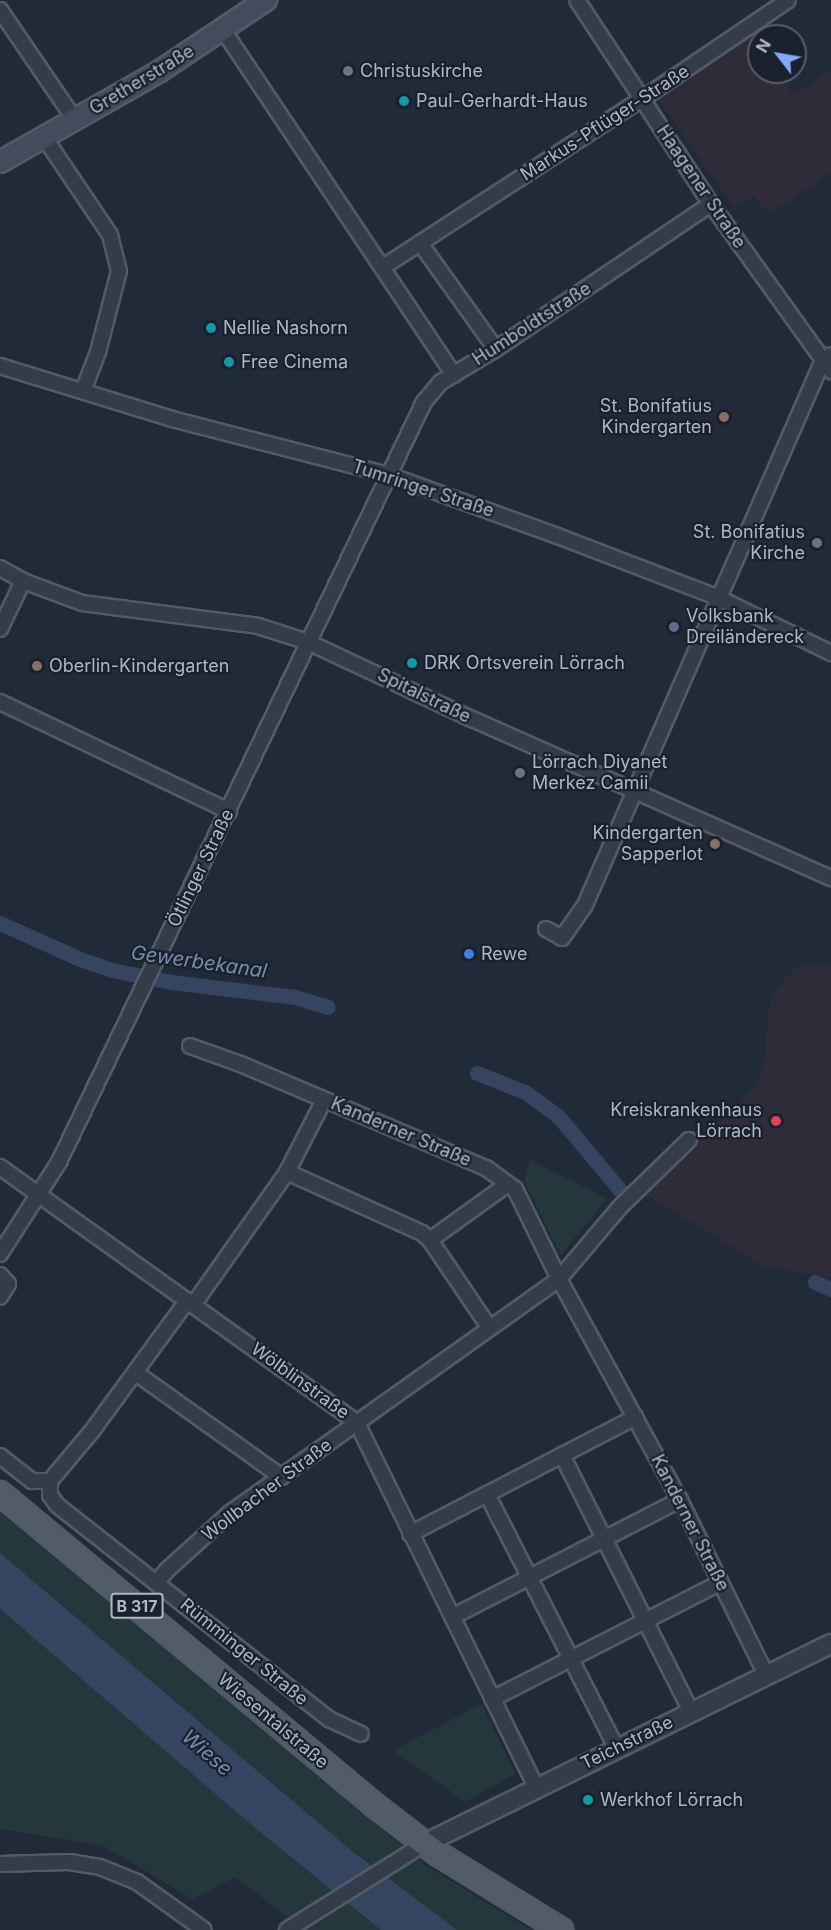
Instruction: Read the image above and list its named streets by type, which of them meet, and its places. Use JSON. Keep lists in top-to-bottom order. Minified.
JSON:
{"streets":{"main road":["Gretherstraße","B 317","Wiesentalstraße"],"street":["Markus-Pflüger-Straße","Haagener Straße","Humboldtstraße","Tumringer Straße","Spitalstraße","Ötlinger Straße","Kanderner Straße","Wölblinstraße","Wollbacher Straße","Rümminger Straße","Teichstraße"]},"crossings":[["Markus-Pflüger-Straße","Haagener Straße"],["Haagener Straße","Humboldtstraße"],["Humboldtstraße","Tumringer Straße"],["Humboldtstraße","Ötlinger Straße"],["Tumringer Straße","Ötlinger Straße"],["Spitalstraße","Ötlinger Straße"],["Ötlinger Straße","Wölblinstraße"],["Kanderner Straße","Wollbacher Straße"],["Kanderner Straße","Teichstraße"],["Wölblinstraße","Wollbacher Straße"],["Wölblinstraße","Teichstraße"],["Wollbacher Straße","Rümminger Straße"],["Wiesentalstraße","Teichstraße"]],"water":["Gewerbekanal","Wiese"],"places":["Christuskirche","Paul-Gerhardt-Haus","Nellie Nashorn","Free Cinema","St. Bonifatius Kindergarten","St. Bonifatius Kirche","Volksbank Dreiländereck","DRK Ortsverein Lörrach","Oberlin-Kindergarten","Lörrach Diyanet Merkez Camii","Kindergarten Sapperlot","Rewe","Kreiskrankenhaus Lörrach","Werkhof Lörrach"],"north":"top left"}
